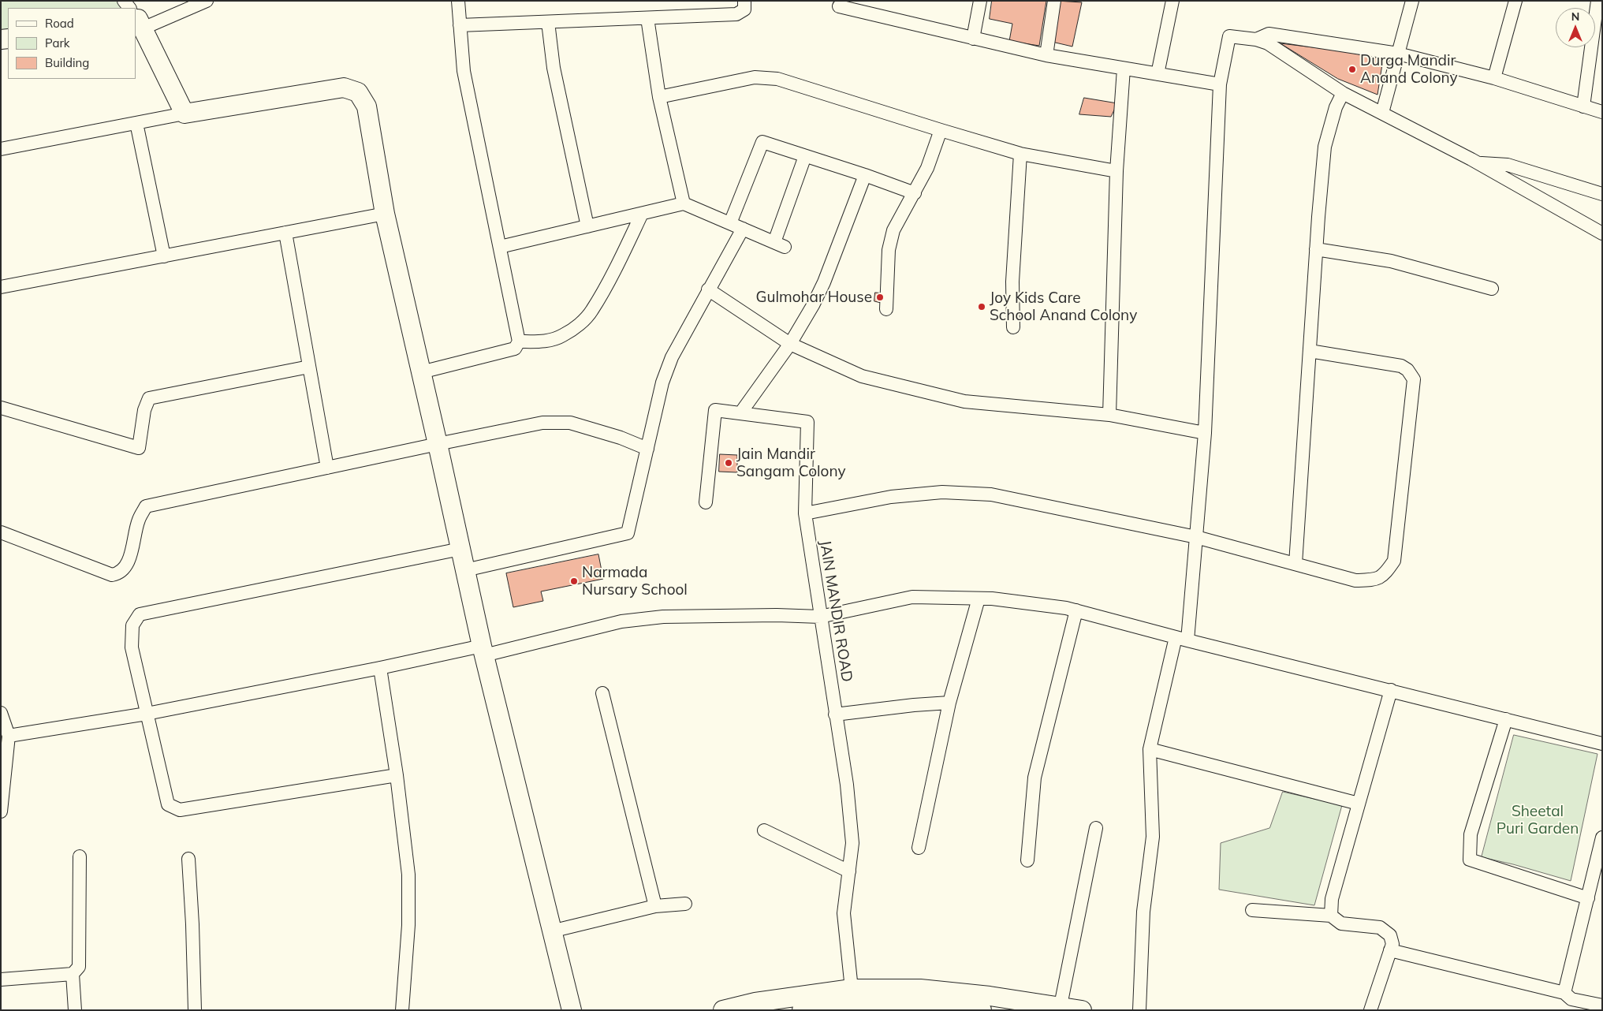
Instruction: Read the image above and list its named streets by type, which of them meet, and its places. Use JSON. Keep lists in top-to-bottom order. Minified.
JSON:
{"streets":{"street":["JAIN MANDIR ROAD"]},"parks":["Sheetal Puri Garden"],"places":["Durga Mandir Anand Colony","Gulmohar House","Joy Kids Care School Anand Colony","Jain Mandir Sangam Colony","Narmada Nursary School"],"legend":["Road","Park","Building"],"north":"top"}
